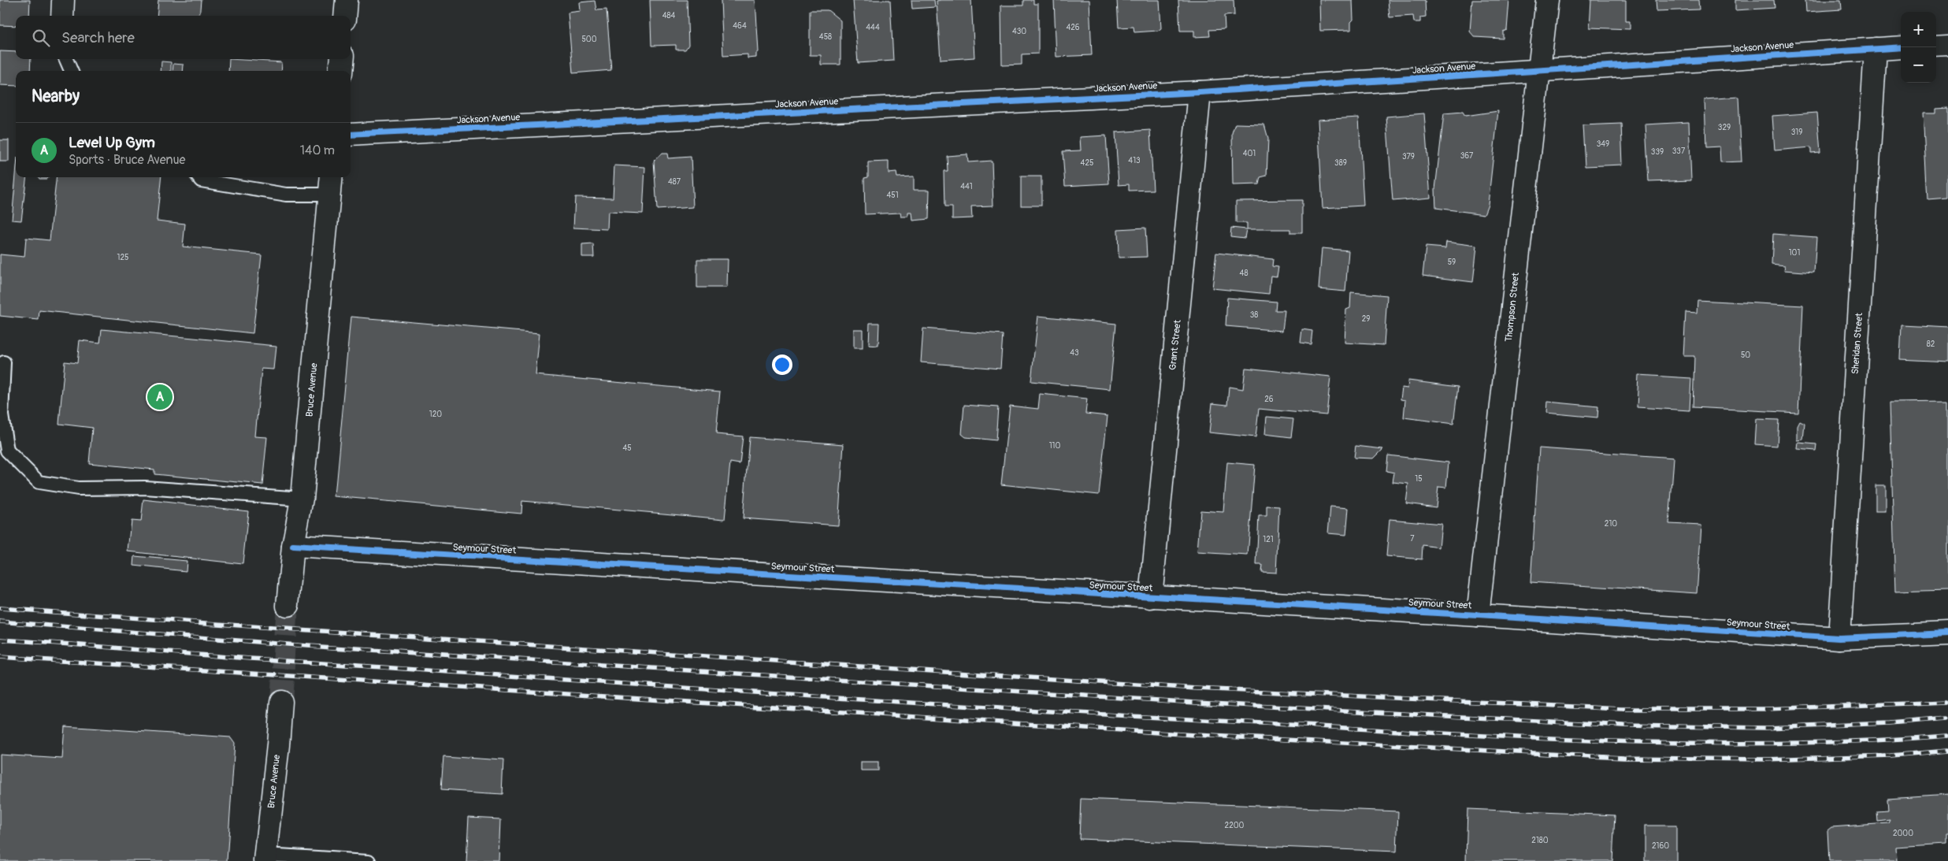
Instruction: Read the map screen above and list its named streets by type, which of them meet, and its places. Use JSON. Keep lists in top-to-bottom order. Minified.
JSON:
{"streets":{"street":["Jackson Avenue","Thompson Street","Sheridan Street","Grant Street","Bruce Avenue","Seymour Street"]},"crossings":[["Jackson Avenue","Thompson Street"],["Jackson Avenue","Sheridan Street"],["Jackson Avenue","Grant Street"],["Thompson Street","Seymour Street"],["Sheridan Street","Seymour Street"],["Grant Street","Seymour Street"],["Bruce Avenue","Seymour Street"]],"house_numbers":["484","464","444","426","430","458","500","329","319","349","337","339","401","367","379","413","425","389","487","441","451","101","125","59","48","38","29","82","43","50","26","120","110","45","15","210","7","121","2200","2000","2180","2160"],"page":{"map_buttons":["+","−"],"search":"Search here","heading":"Nearby","list":[{"mark":"A","name":"Level Up Gym","note":"Sports · Bruce Avenue","value":"140 m"}],"pins":"A"}}
